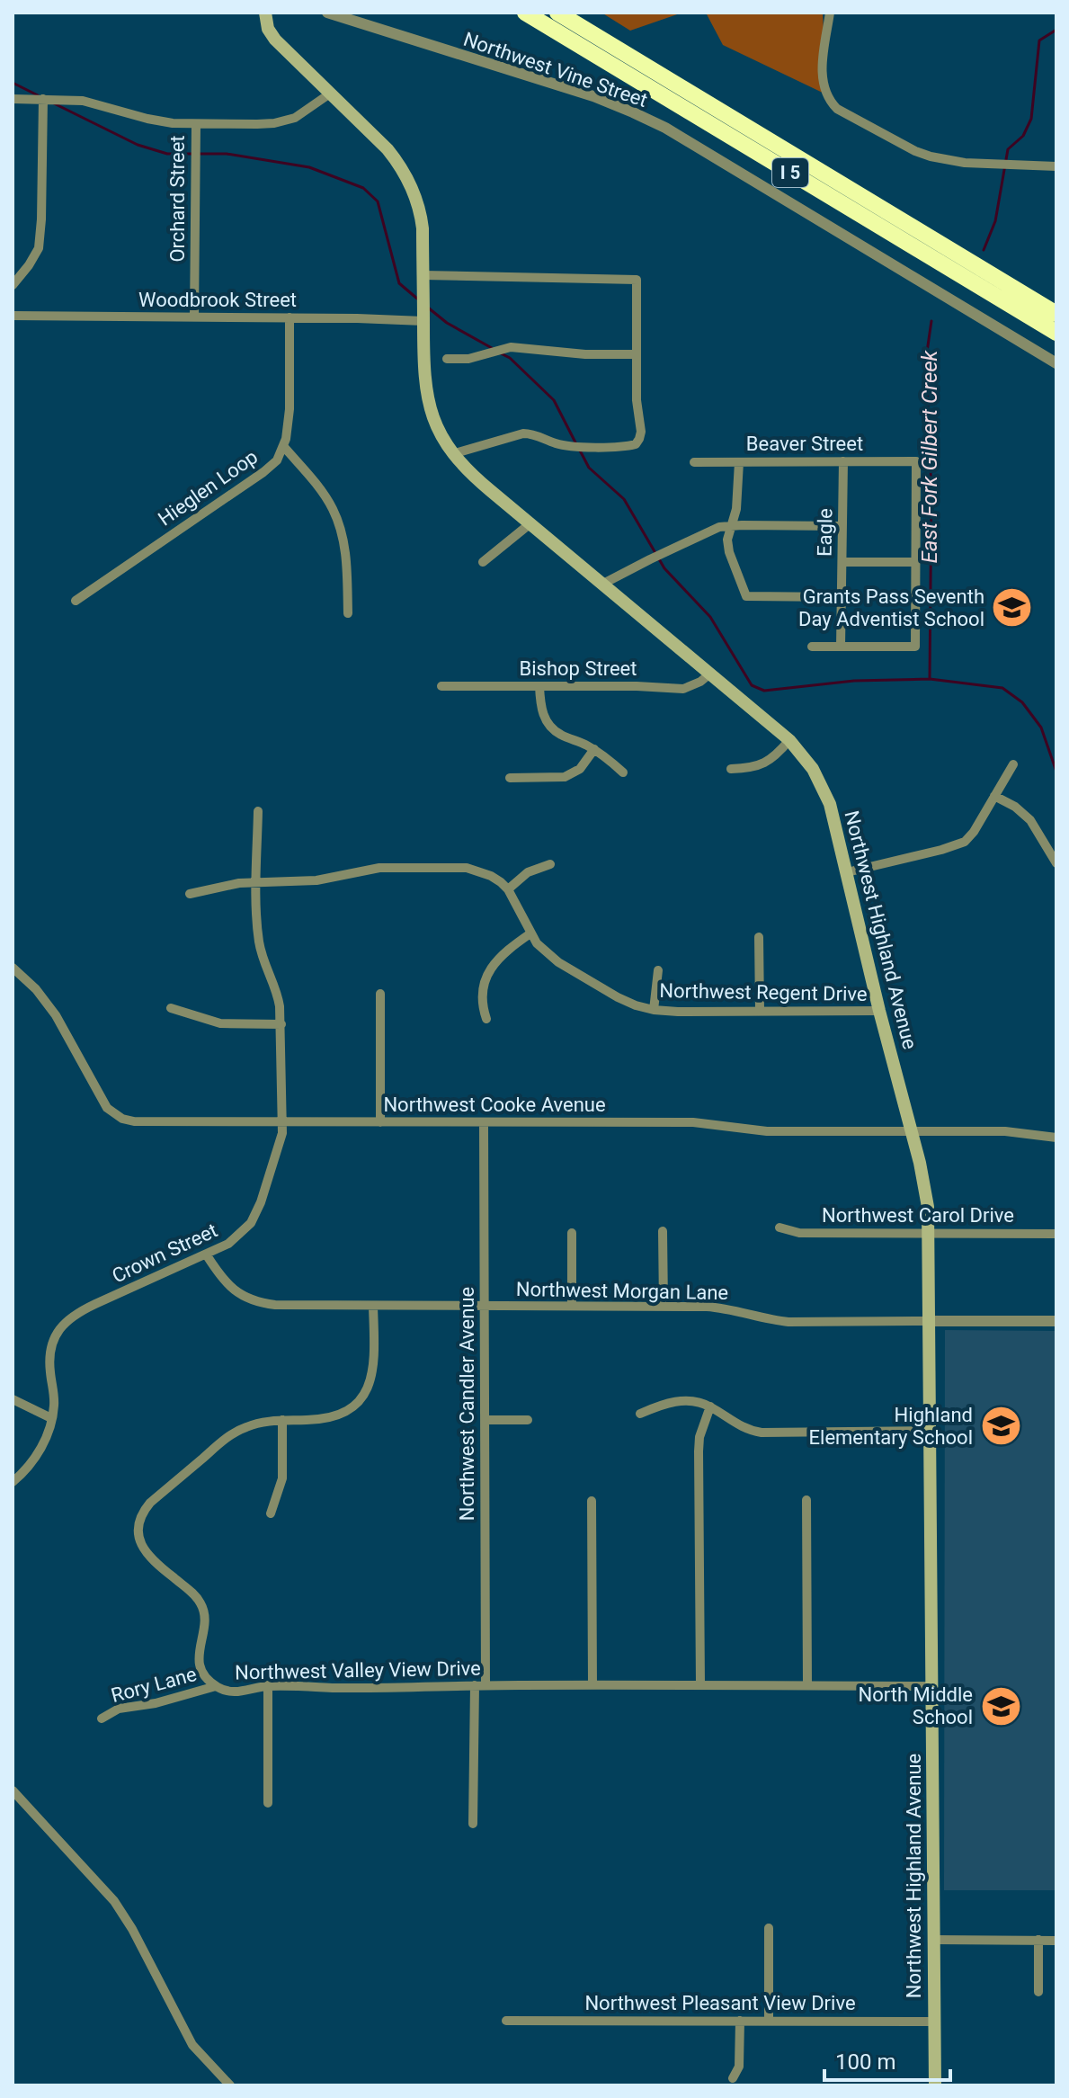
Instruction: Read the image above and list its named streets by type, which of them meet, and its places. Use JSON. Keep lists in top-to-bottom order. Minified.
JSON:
{"streets":{"highway":["I 5"],"main road":["Northwest Highland Avenue"],"street":["Northwest Vine Street","Orchard Street","Woodbrook Street","Beaver Street","Hieglen Loop","Eagle","Bishop Street","Northwest Regent Drive","Northwest Cooke Avenue","Northwest Carol Drive","Crown Street","Northwest Morgan Lane","Northwest Candler Avenue","Northwest Valley View Drive","Rory Lane","Northwest Pleasant View Drive"]},"crossings":[["Orchard Street","Woodbrook Street"],["Woodbrook Street","Hieglen Loop"],["Woodbrook Street","Northwest Highland Avenue"],["Beaver Street","Eagle"],["Bishop Street","Northwest Highland Avenue"],["Northwest Highland Avenue","Northwest Regent Drive"],["Northwest Highland Avenue","Northwest Cooke Avenue"],["Northwest Highland Avenue","Northwest Carol Drive"],["Northwest Highland Avenue","Northwest Morgan Lane"],["Northwest Highland Avenue","Northwest Valley View Drive"],["Northwest Highland Avenue","Northwest Pleasant View Drive"],["Northwest Cooke Avenue","Crown Street"],["Northwest Cooke Avenue","Northwest Candler Avenue"],["Crown Street","Northwest Morgan Lane"],["Northwest Morgan Lane","Northwest Candler Avenue"],["Northwest Morgan Lane","Northwest Valley View Drive"],["Northwest Candler Avenue","Northwest Valley View Drive"],["Northwest Valley View Drive","Rory Lane"]],"water":["East Fork Gilbert Creek"],"places":{"school or university":["Grants Pass Seventh Day Adventist School","Highland Elementary School","North Middle School"]},"scale_bar":"100 m"}
